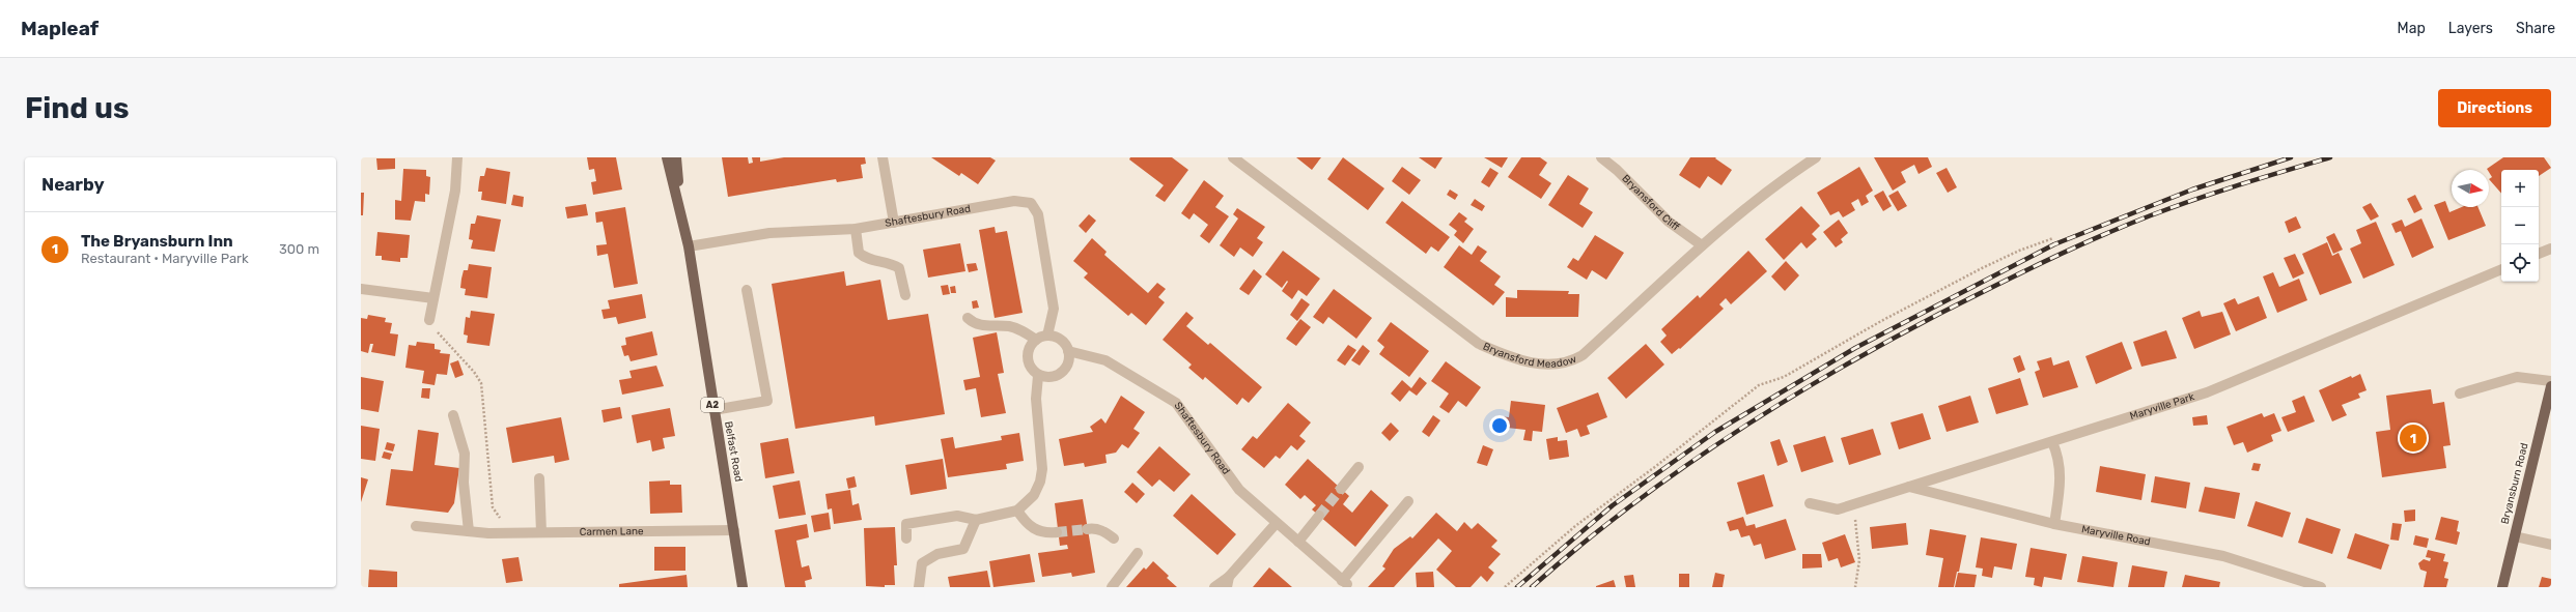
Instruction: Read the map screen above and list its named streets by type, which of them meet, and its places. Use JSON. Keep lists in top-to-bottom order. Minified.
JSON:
{"streets":{"main road":["A2","Belfast Road","Bryansburn Road"],"street":["Bryansford Cliff","Shaftesbury Road","Bryansford Meadow","Maryville Park","Carmen Lane","Maryville Road"]},"crossings":[["Bryansford Cliff","Bryansford Meadow"],["Shaftesbury Road","Belfast Road"],["Maryville Park","Maryville Road"],["Belfast Road","Carmen Lane"]],"north":"right","page":{"header":"Mapleaf","nav":["Map","Layers","Share"],"buttons":"Directions","title":"Find us","heading":"Nearby","map_buttons":["+","−"],"list":[{"mark":"1","name":"The Bryansburn Inn","note":"Restaurant · Maryville Park","value":"300 m"}],"pins":"1"}}
